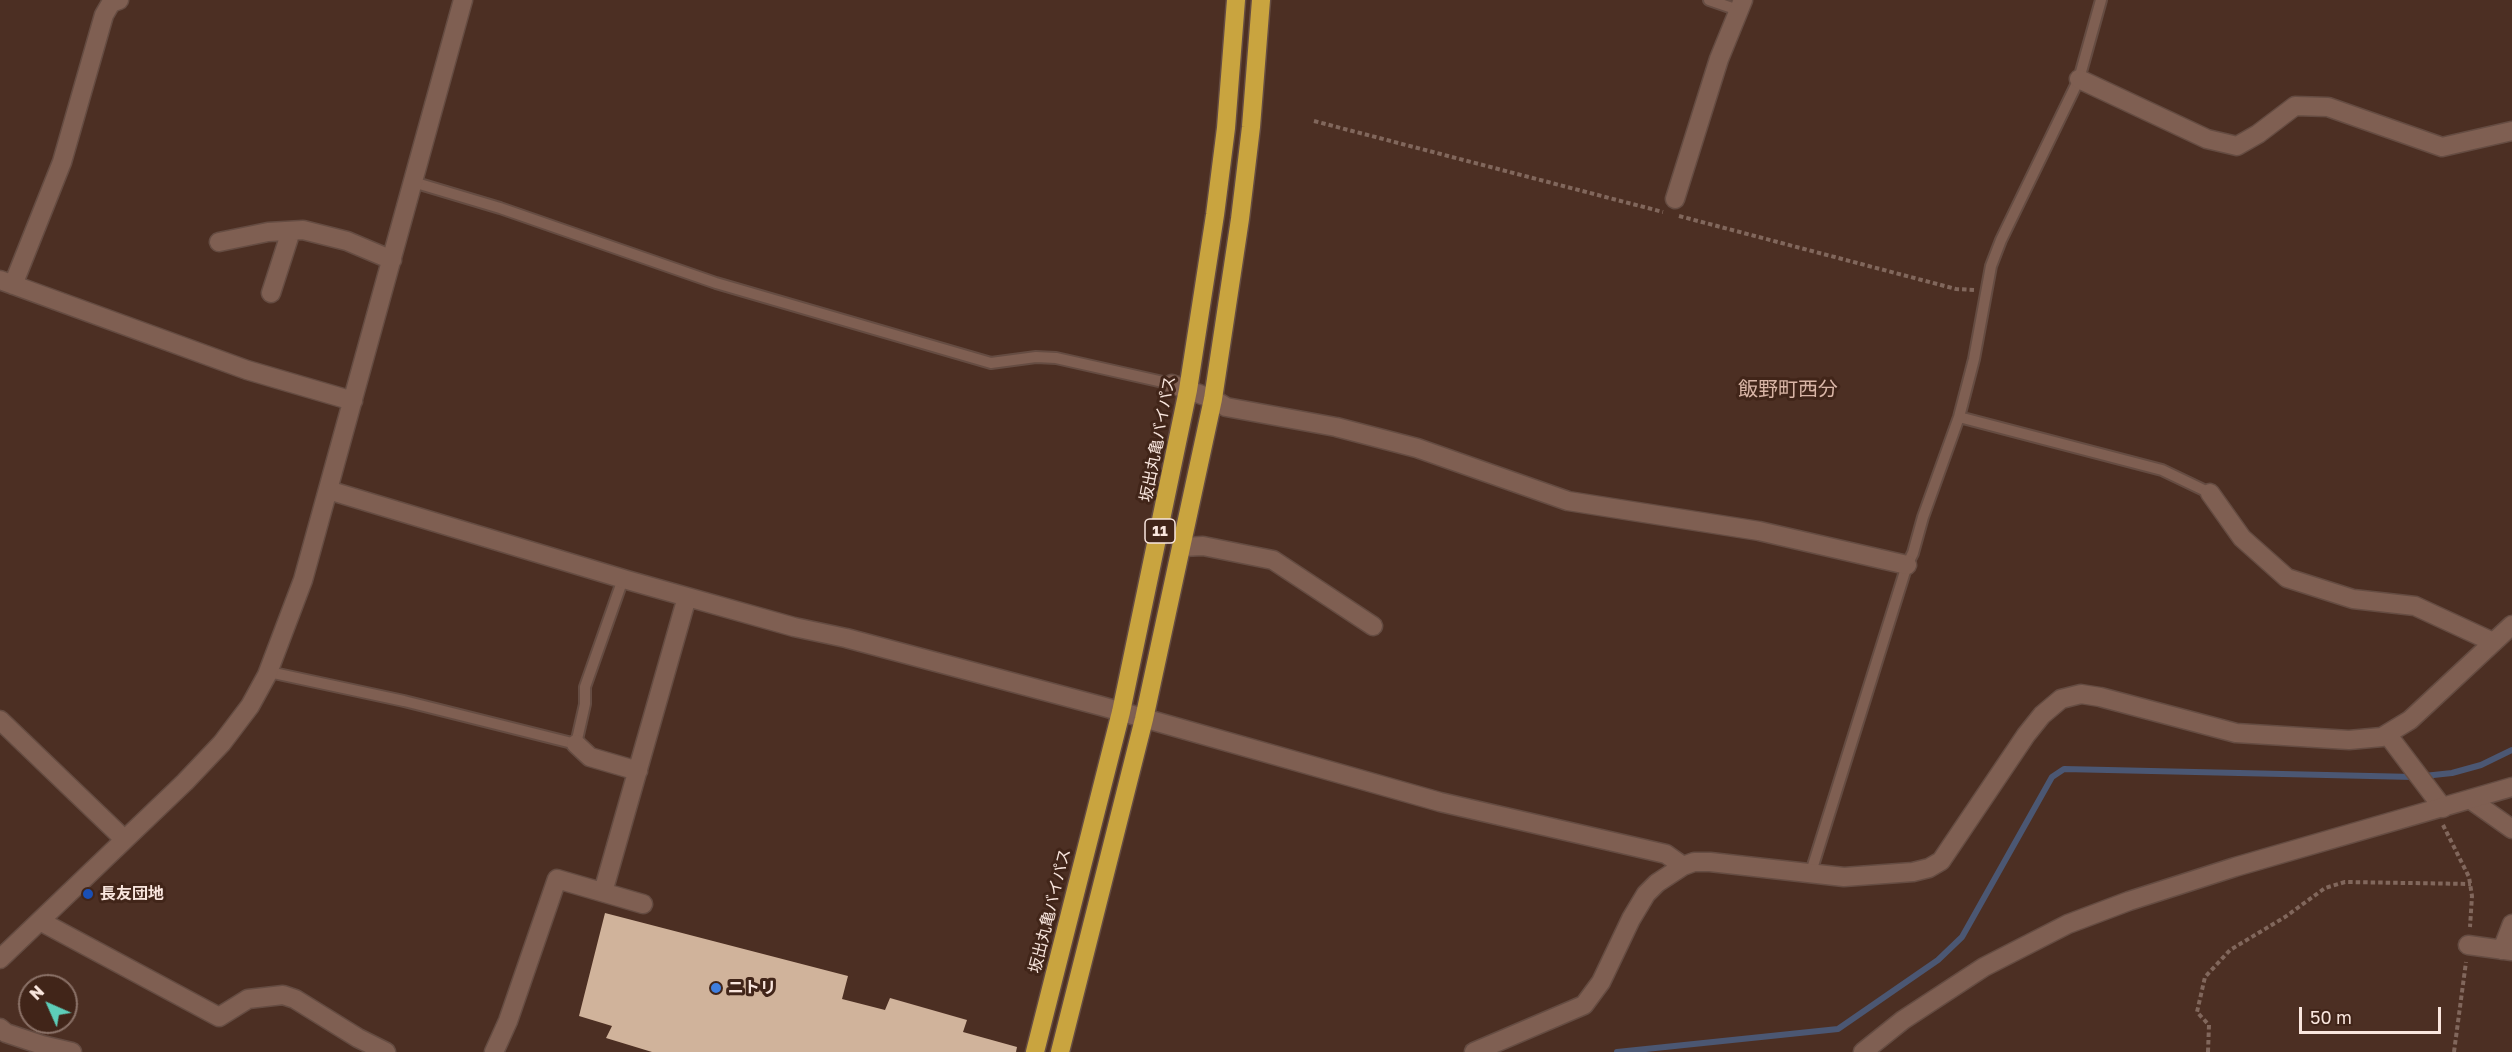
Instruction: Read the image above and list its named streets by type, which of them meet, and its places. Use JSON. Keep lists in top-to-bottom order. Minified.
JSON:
{"streets":{"highway":["坂出丸亀バイパス","11"]},"districts":["飯野町西分"],"places":["長友団地","ニトリ"],"scale_bar":"50 m","north":"top left"}
